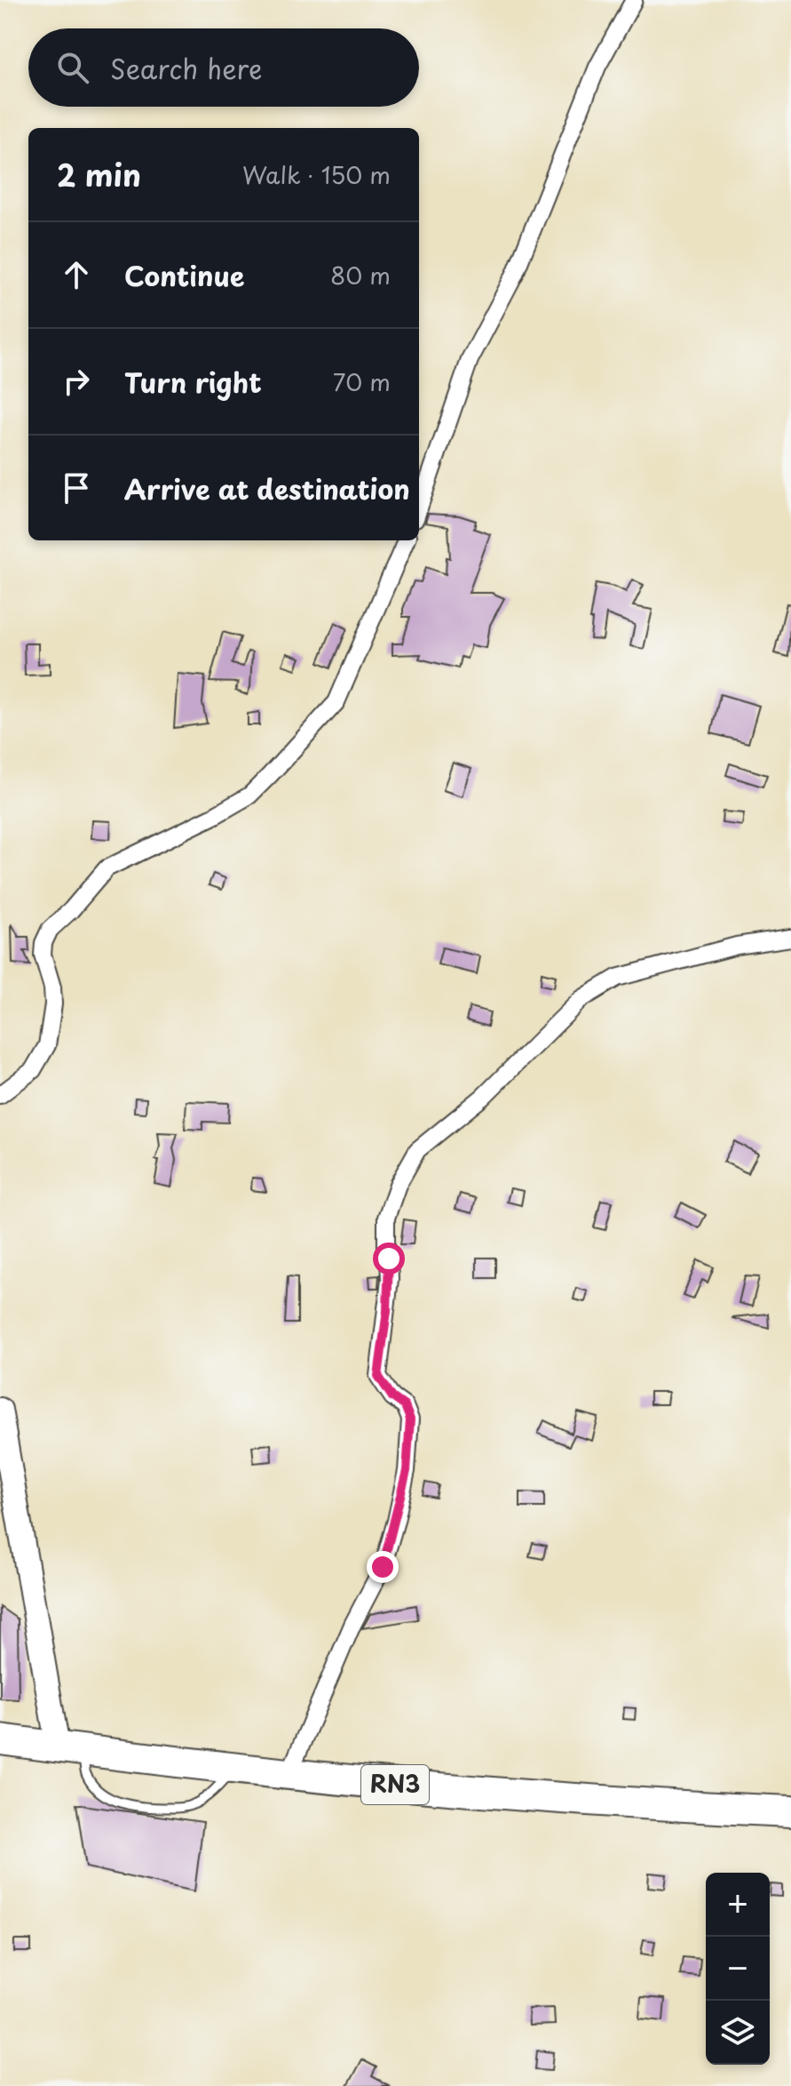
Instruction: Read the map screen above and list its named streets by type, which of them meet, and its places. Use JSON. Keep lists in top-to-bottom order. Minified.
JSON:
{"streets":{"highway":["RN3"]},"page":{"search":"Search here","heading":["2 min","Walk · 150 m"],"list":[["Continue","80 m"],["Turn right","70 m"],"Arrive at destination"],"map_buttons":["+","−"]}}
